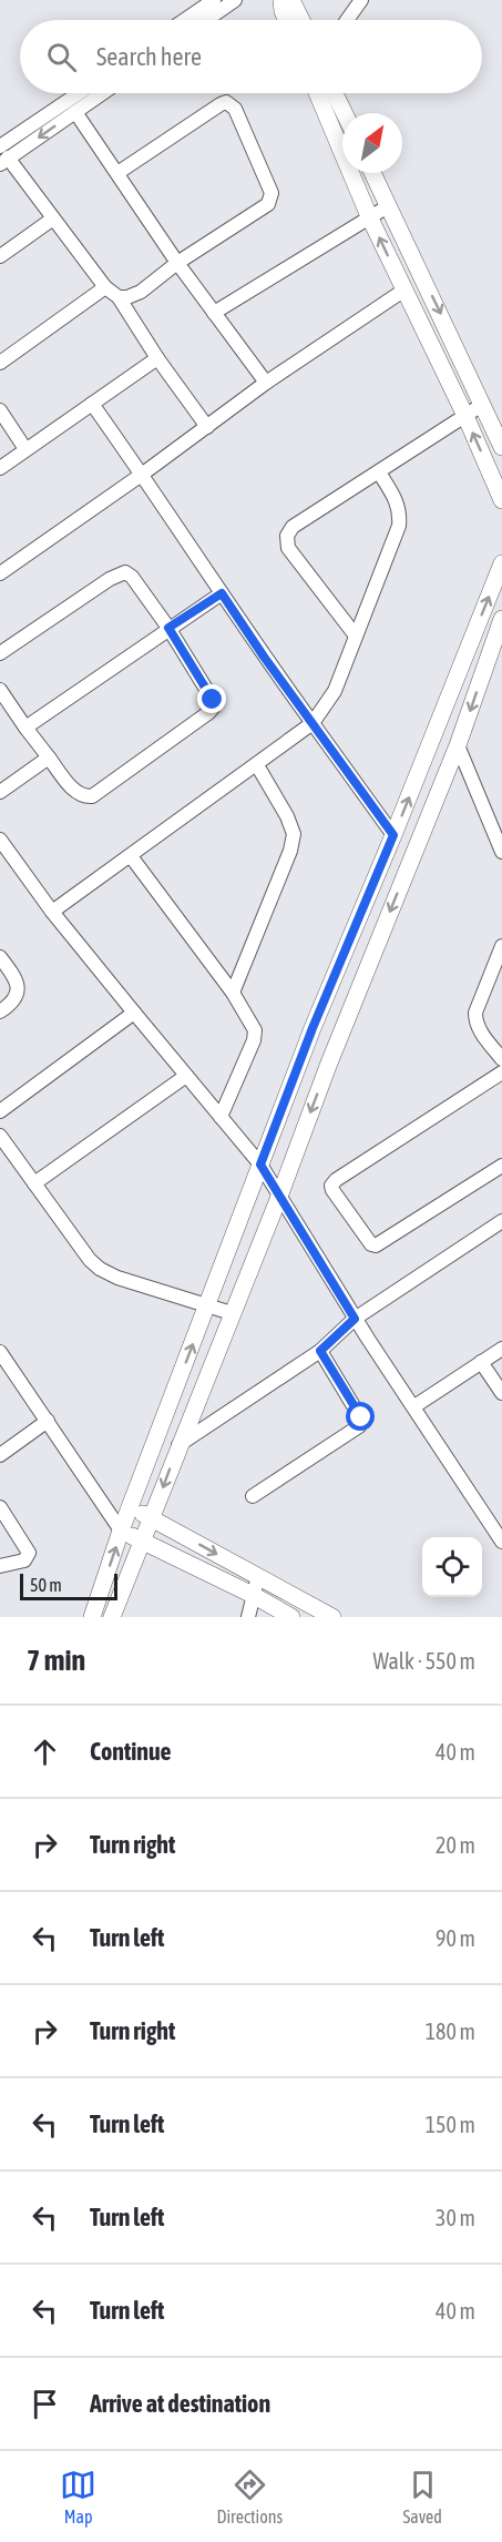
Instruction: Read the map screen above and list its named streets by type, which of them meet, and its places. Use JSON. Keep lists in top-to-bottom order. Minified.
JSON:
{"scale_bar":"50 m","north":"top right","page":{"search":"Search here","scale":"50 m","heading":["7 min","Walk · 550 m"],"list":[["Continue","40 m"],["Turn right","20 m"],["Turn left","90 m"],["Turn right","180 m"],["Turn left","150 m"],["Turn left","30 m"],["Turn left","40 m"],"Arrive at destination"],"nav":["Map","Directions","Saved"]}}
